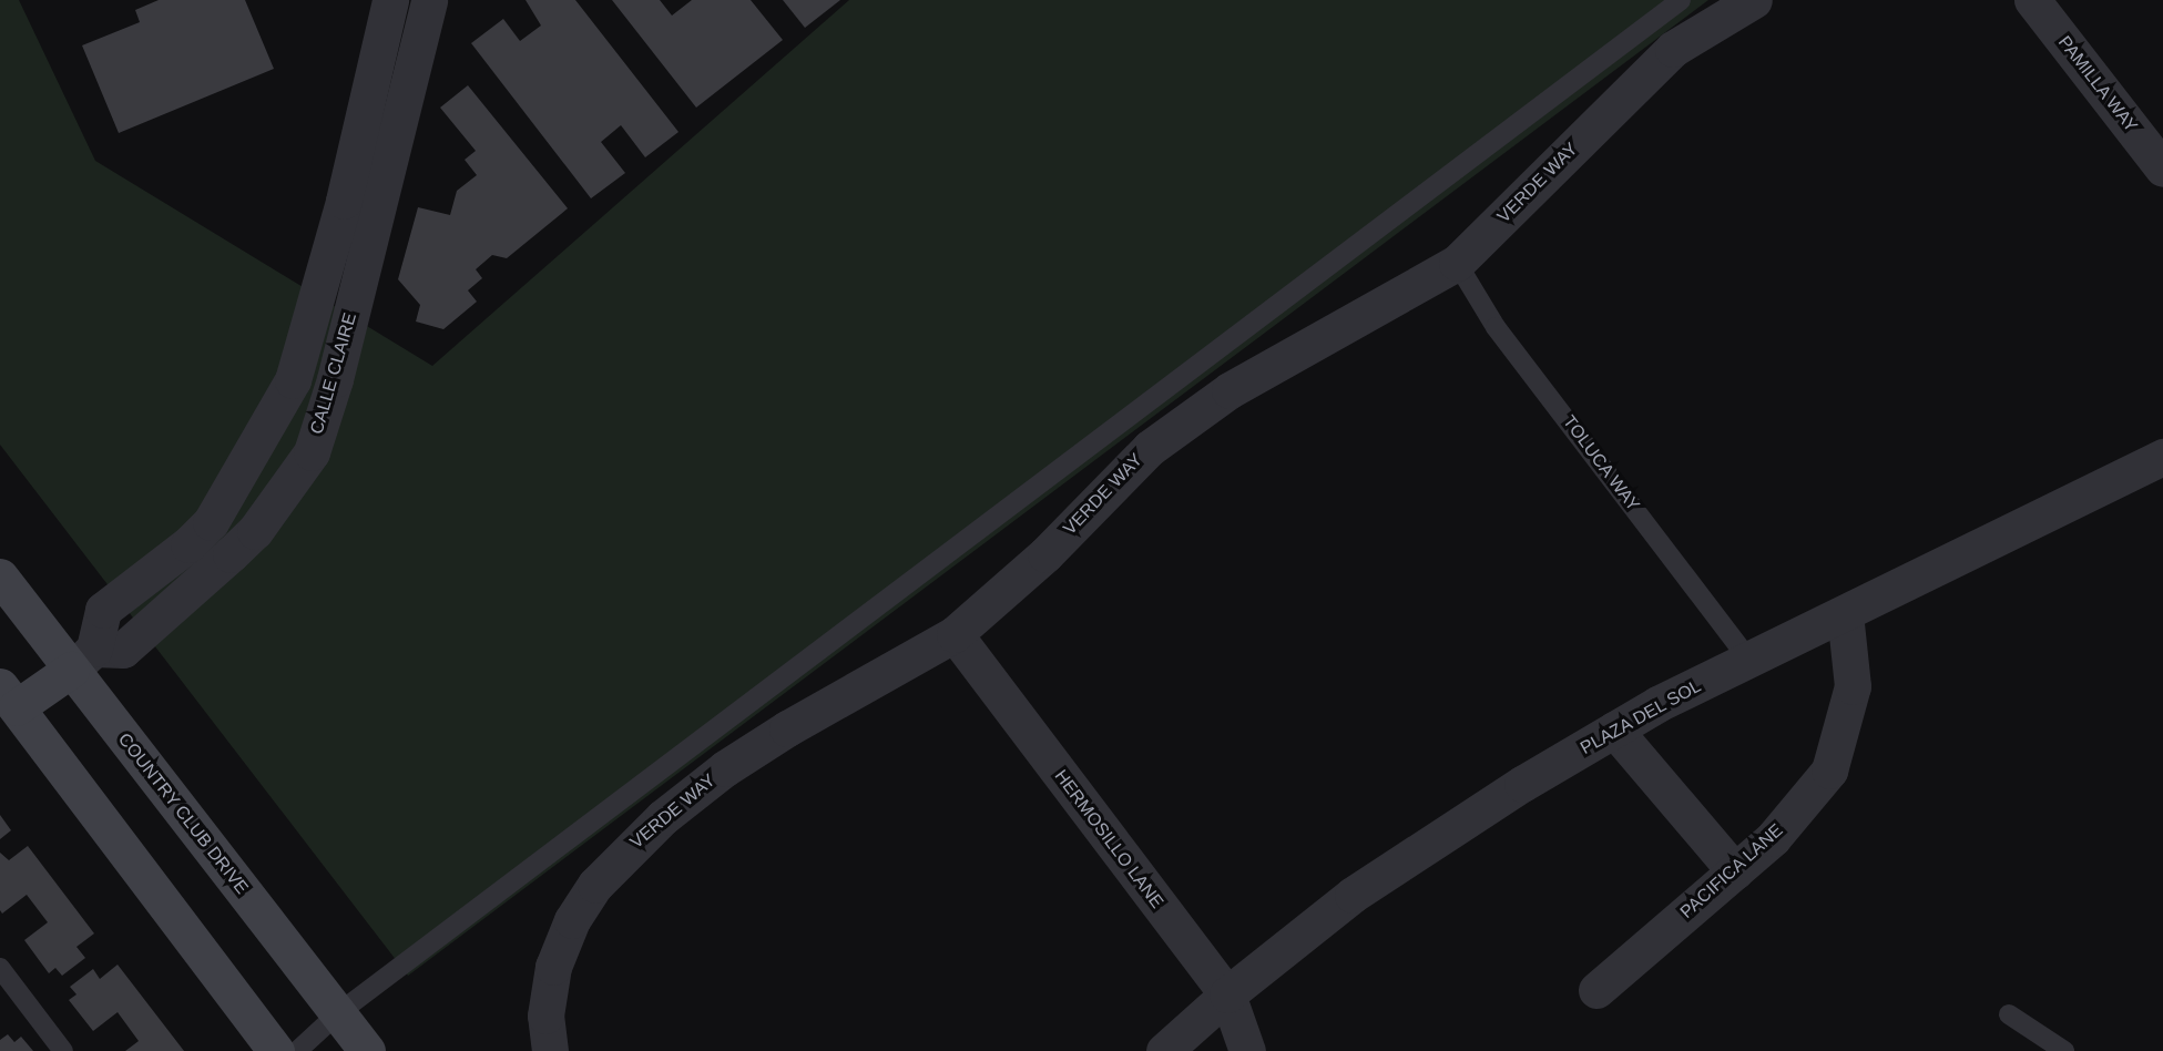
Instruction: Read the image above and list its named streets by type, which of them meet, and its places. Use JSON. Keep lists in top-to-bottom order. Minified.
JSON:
{"streets":{"main road":["COUNTRY CLUB DRIVE"],"street":["PAMILLA WAY","VERDE WAY","CALLE CLAIRE","PLAZA DEL SOL","HERMOSILLO LANE","PACIFICA LANE"],"lane":["TOLUCA WAY"]},"crossings":[["VERDE WAY","TOLUCA WAY"],["VERDE WAY","HERMOSILLO LANE"],["CALLE CLAIRE","COUNTRY CLUB DRIVE"],["TOLUCA WAY","PLAZA DEL SOL"],["PLAZA DEL SOL","HERMOSILLO LANE"],["PLAZA DEL SOL","PACIFICA LANE"]]}
